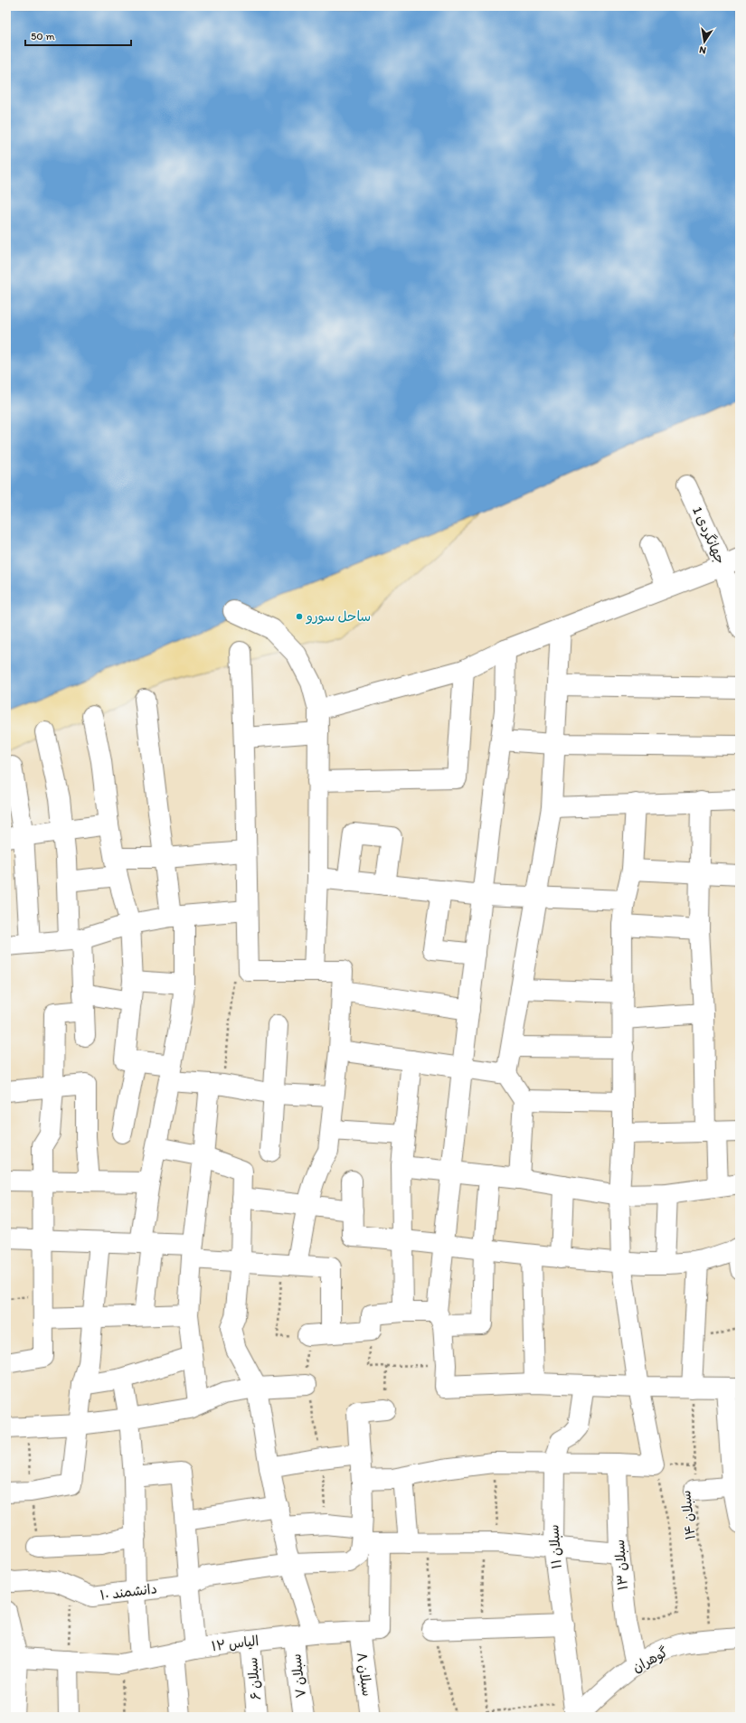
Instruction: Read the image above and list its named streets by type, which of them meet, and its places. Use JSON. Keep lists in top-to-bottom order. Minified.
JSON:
{"streets":{"street":["جهانگردی 1","سبلان ۱۱","سبلان ۱۳","دانشمند ۱۰","الیاس ۱۲","گوهران","سبلان ۸","سبلان ۷","سبلان ۶"],"path":["سبلان ۱۴"]},"crossings":[["سبلان ۱۴","گوهران"],["سبلان ۱۱","گوهران"],["سبلان ۱۳","گوهران"],["دانشمند ۱۰","سبلان ۷"],["الیاس ۱۲","سبلان ۸"],["الیاس ۱۲","سبلان ۷"],["الیاس ۱۲","سبلان ۶"]],"places":["ساحل سورو"],"scale_bar":"50 m","north":"bottom"}
